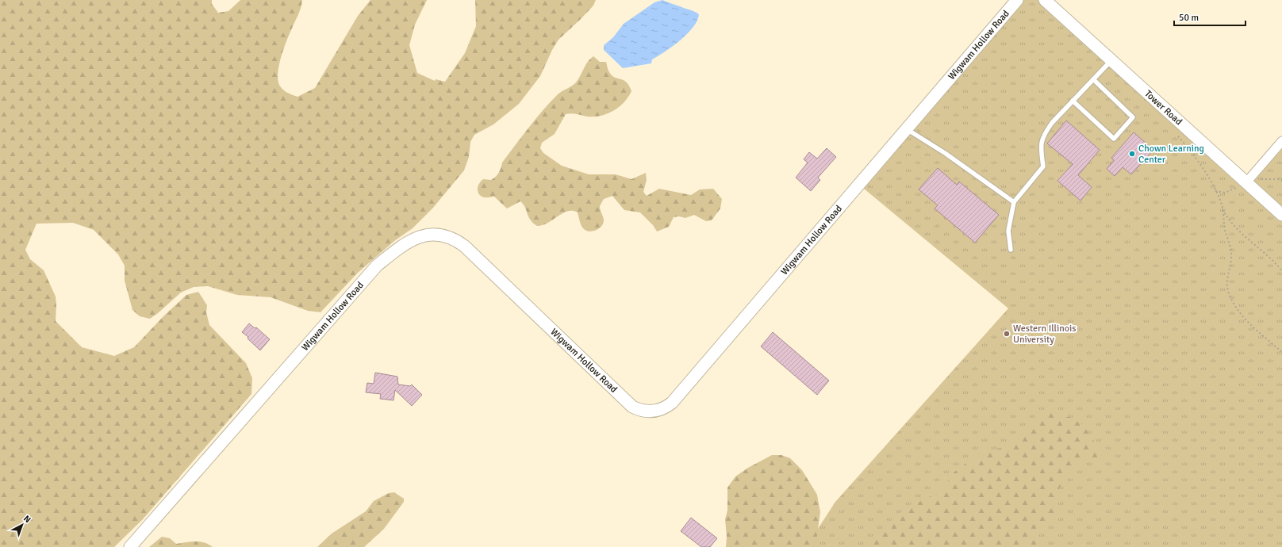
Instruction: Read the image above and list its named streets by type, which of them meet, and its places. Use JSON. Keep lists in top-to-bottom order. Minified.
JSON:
{"streets":{"street":["Wigwam Hollow Road","Tower Road"]},"places":["Chown Learning Center","Western Illinois University"],"scale_bar":"50 m","north":"top right"}
